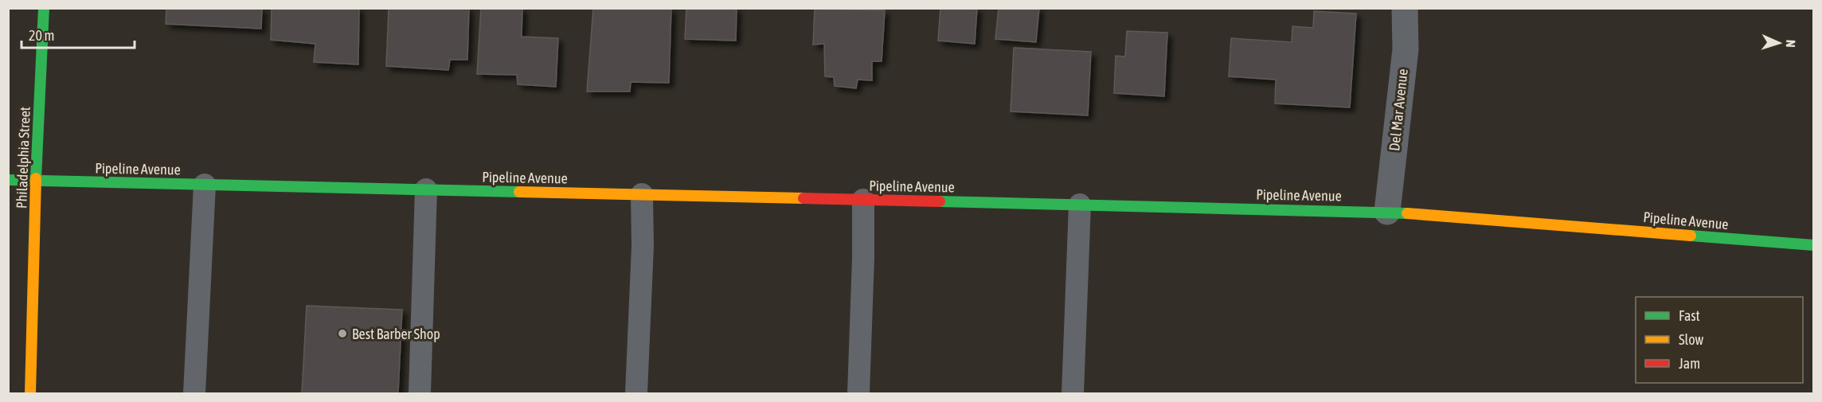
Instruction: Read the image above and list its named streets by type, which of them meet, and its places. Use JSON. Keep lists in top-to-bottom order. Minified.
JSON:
{"streets":{"street":["Del Mar Avenue","Philadelphia Street","Pipeline Avenue"]},"crossings":[["Del Mar Avenue","Pipeline Avenue"],["Philadelphia Street","Pipeline Avenue"]],"places":["Best Barber Shop"],"legend":["Fast","Slow","Jam"],"scale_bar":"20 m","north":"right"}
